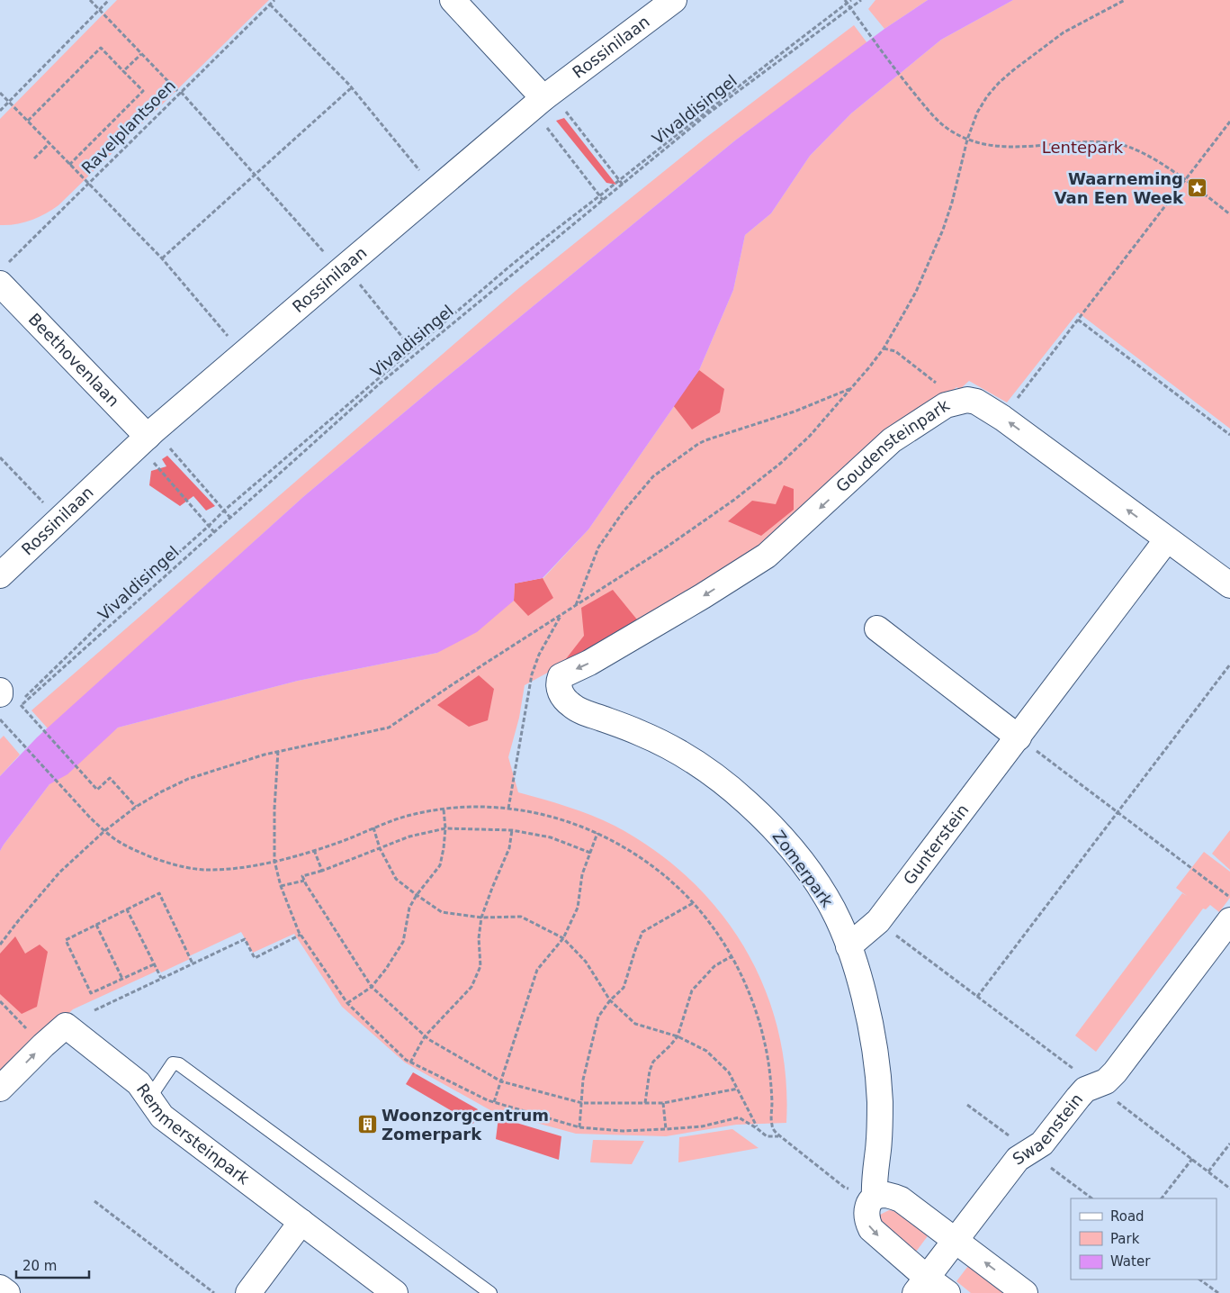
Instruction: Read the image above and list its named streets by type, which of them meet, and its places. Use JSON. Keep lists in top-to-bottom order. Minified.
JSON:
{"streets":{"street":["Rossinilaan","Beethovenlaan","Goudensteinpark","Gunterstein","Zomerpark","Swaenstein","Remmersteinpark"],"path":["Vivaldisingel","Ravelplantsoen"]},"crossings":[["Rossinilaan","Beethovenlaan"],["Ravelplantsoen","Beethovenlaan"],["Goudensteinpark","Gunterstein"],["Goudensteinpark","Zomerpark"],["Gunterstein","Zomerpark"]],"one_way":["Goudensteinpark"],"parks":["Lentepark"],"places":{"place":["Waarneming Van Een Week"],"building":["Woonzorgcentrum Zomerpark"]},"legend":["Road","Park","Water"],"scale_bar":"20 m"}
